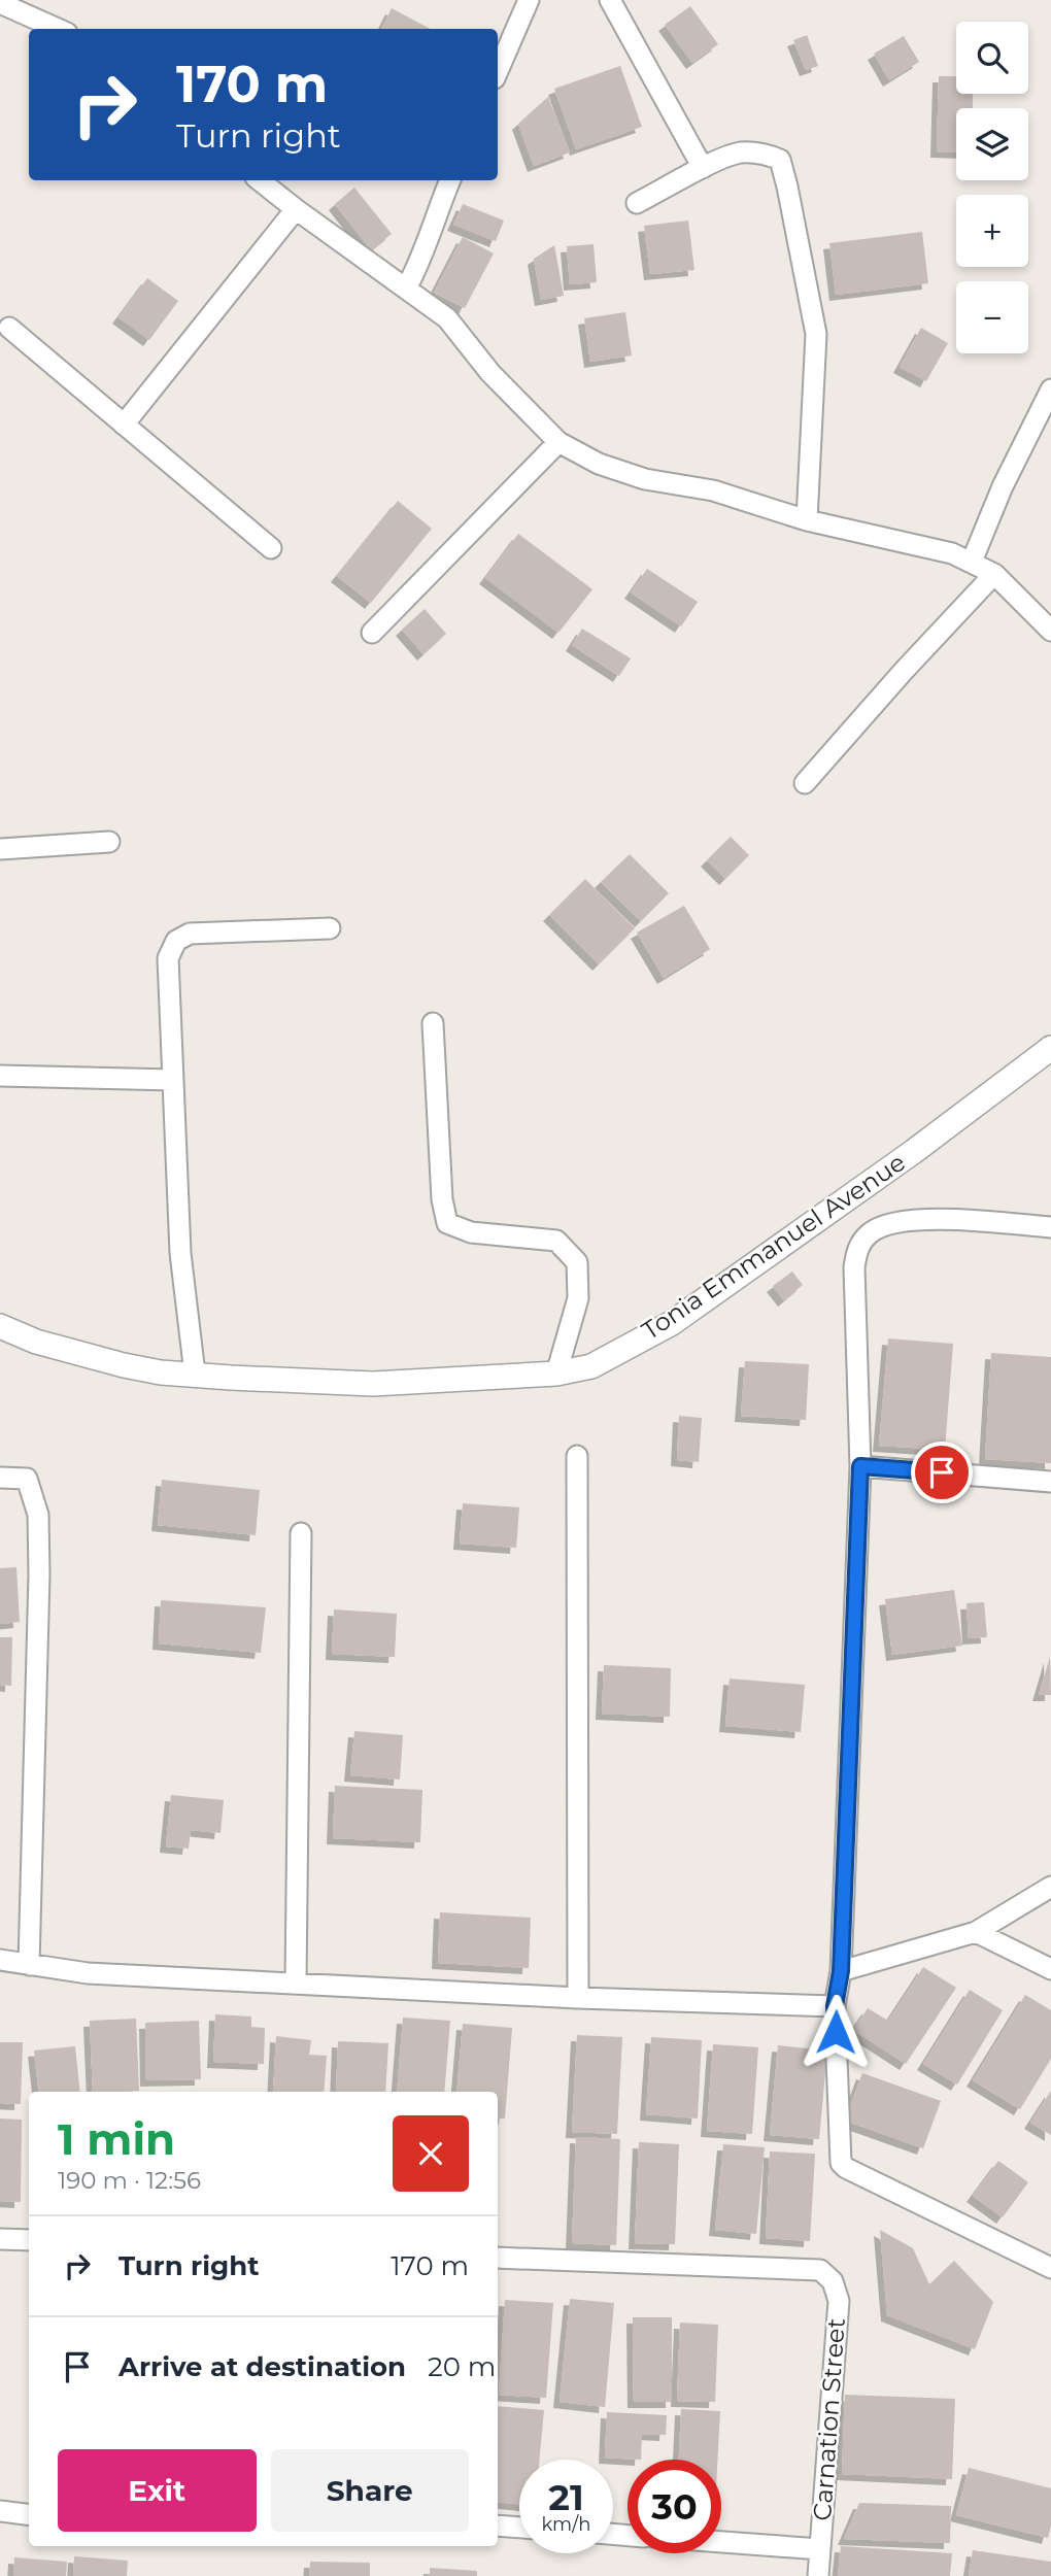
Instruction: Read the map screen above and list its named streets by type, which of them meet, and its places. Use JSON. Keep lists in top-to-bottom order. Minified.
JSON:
{"streets":{"street":["Tonia Emmanuel Avenue","Carnation Street"]},"page":{"map_buttons":["+","−"],"turn":["170 m","Turn right"],"heading":["1 min","190 m · 12:56"],"list":[{"name":"Turn right","value":"170 m"},{"name":"Arrive at destination","value":"20 m"}],"buttons":["Exit","Share"],"speed":"21 km/h","limit":"30"}}
